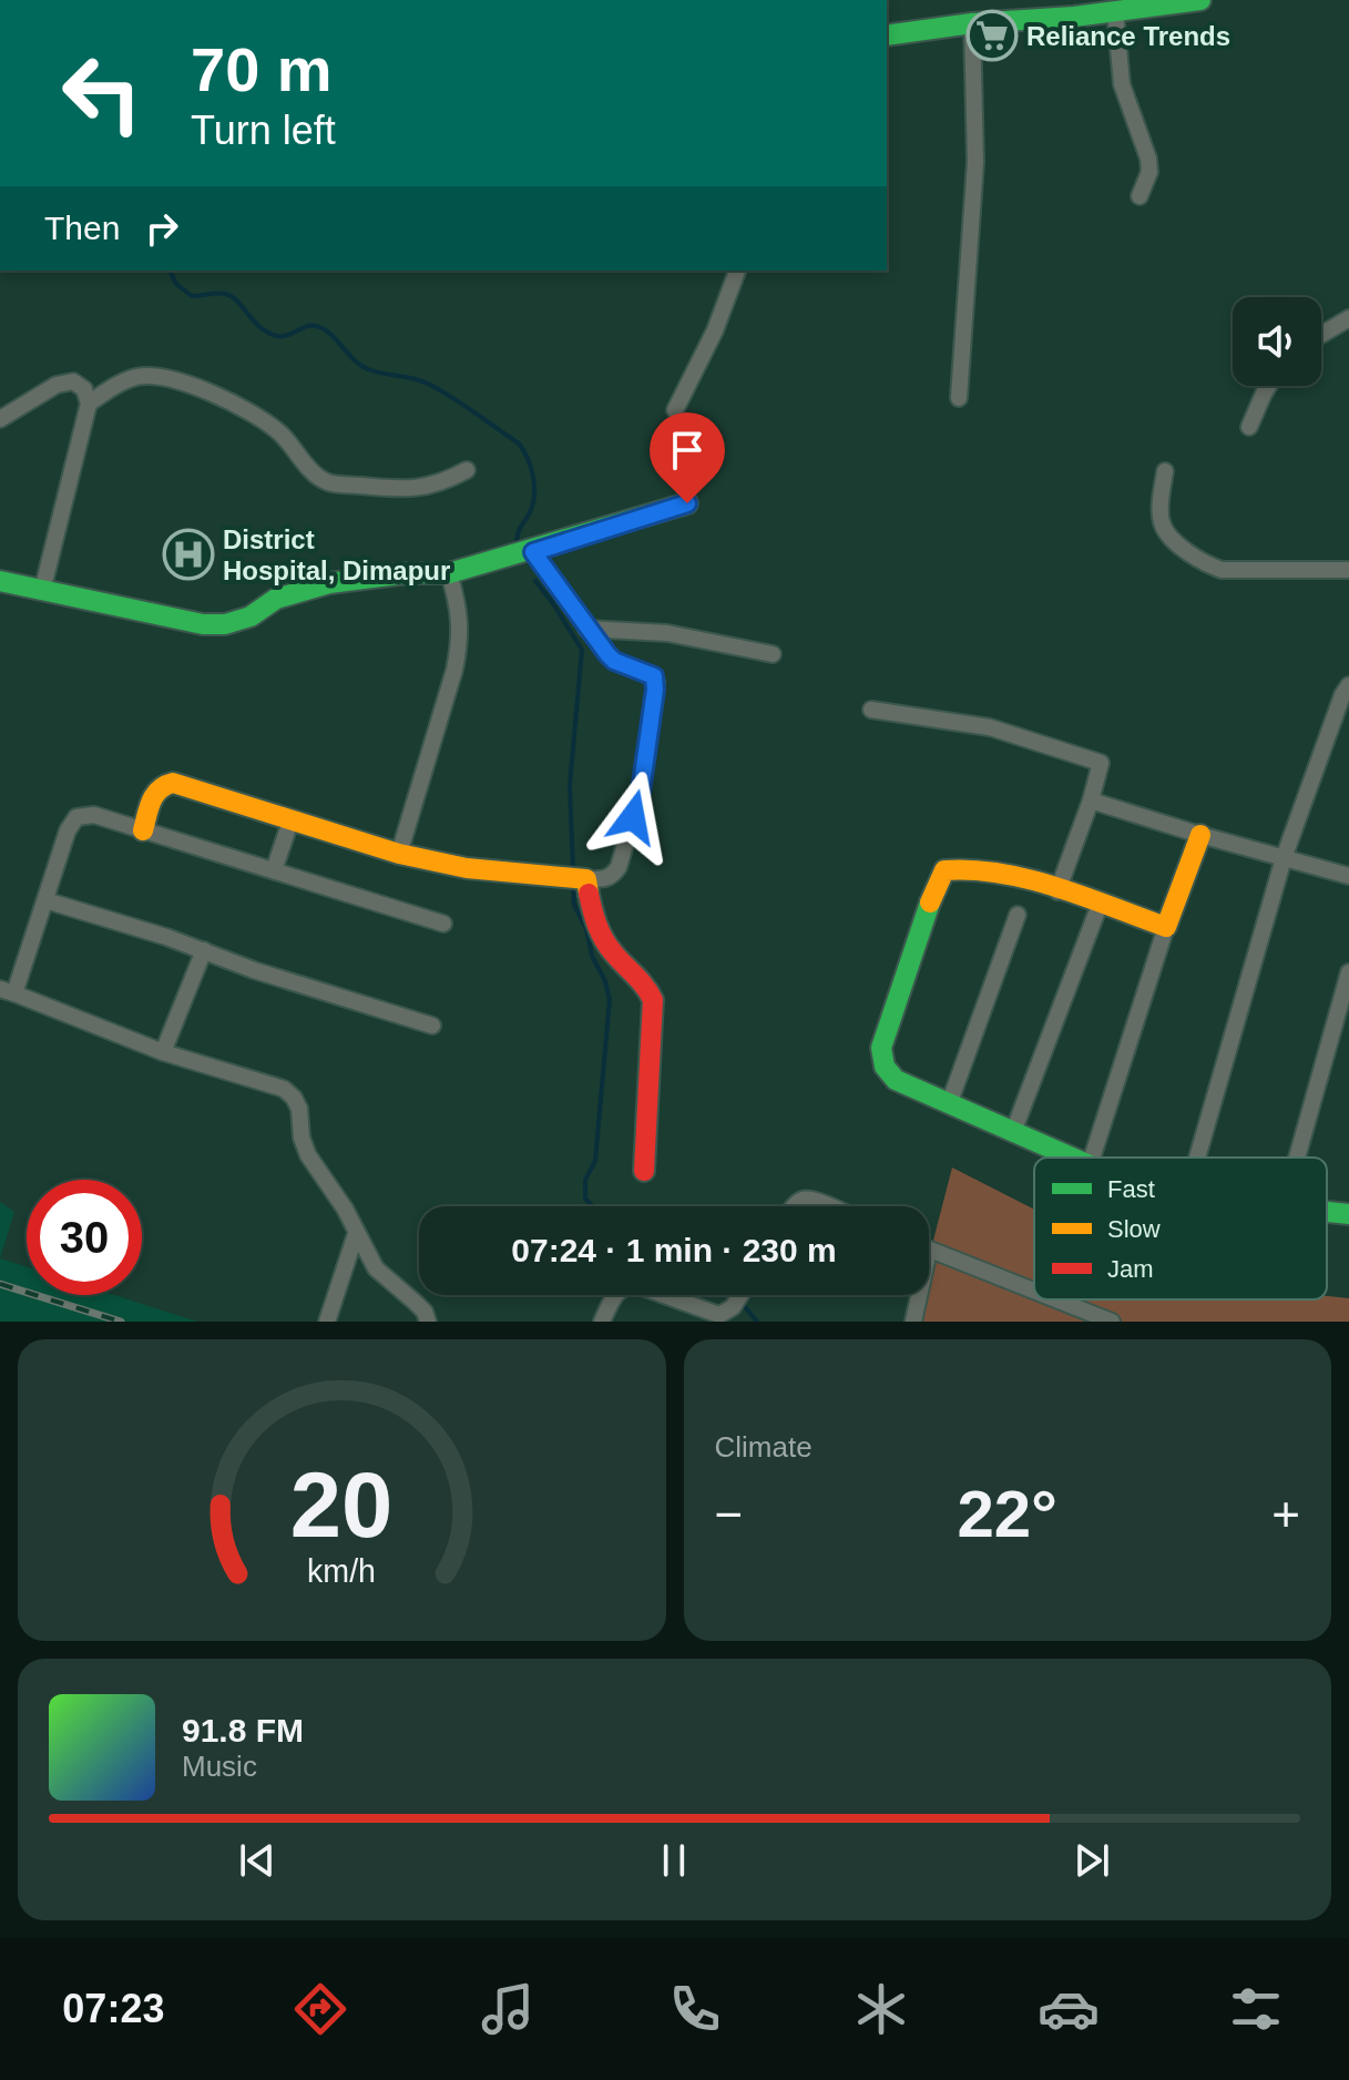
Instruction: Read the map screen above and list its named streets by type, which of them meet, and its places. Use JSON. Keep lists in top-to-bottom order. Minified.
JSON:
{"places":{"supermarket":["Reliance Trends"],"hospital":["District Hospital, Dimapur"]},"legend":["Fast","Slow","Jam"],"page":{"turn":["70 m","Turn left"],"then":"Then","limit":"30","trip":"07:24 · 1 min · 230 m","tile":"Climate","heat":["−","22°","+"],"song":["91.8 FM","Music"],"tabs":"07:23","gauge":["20","km/h"]}}
